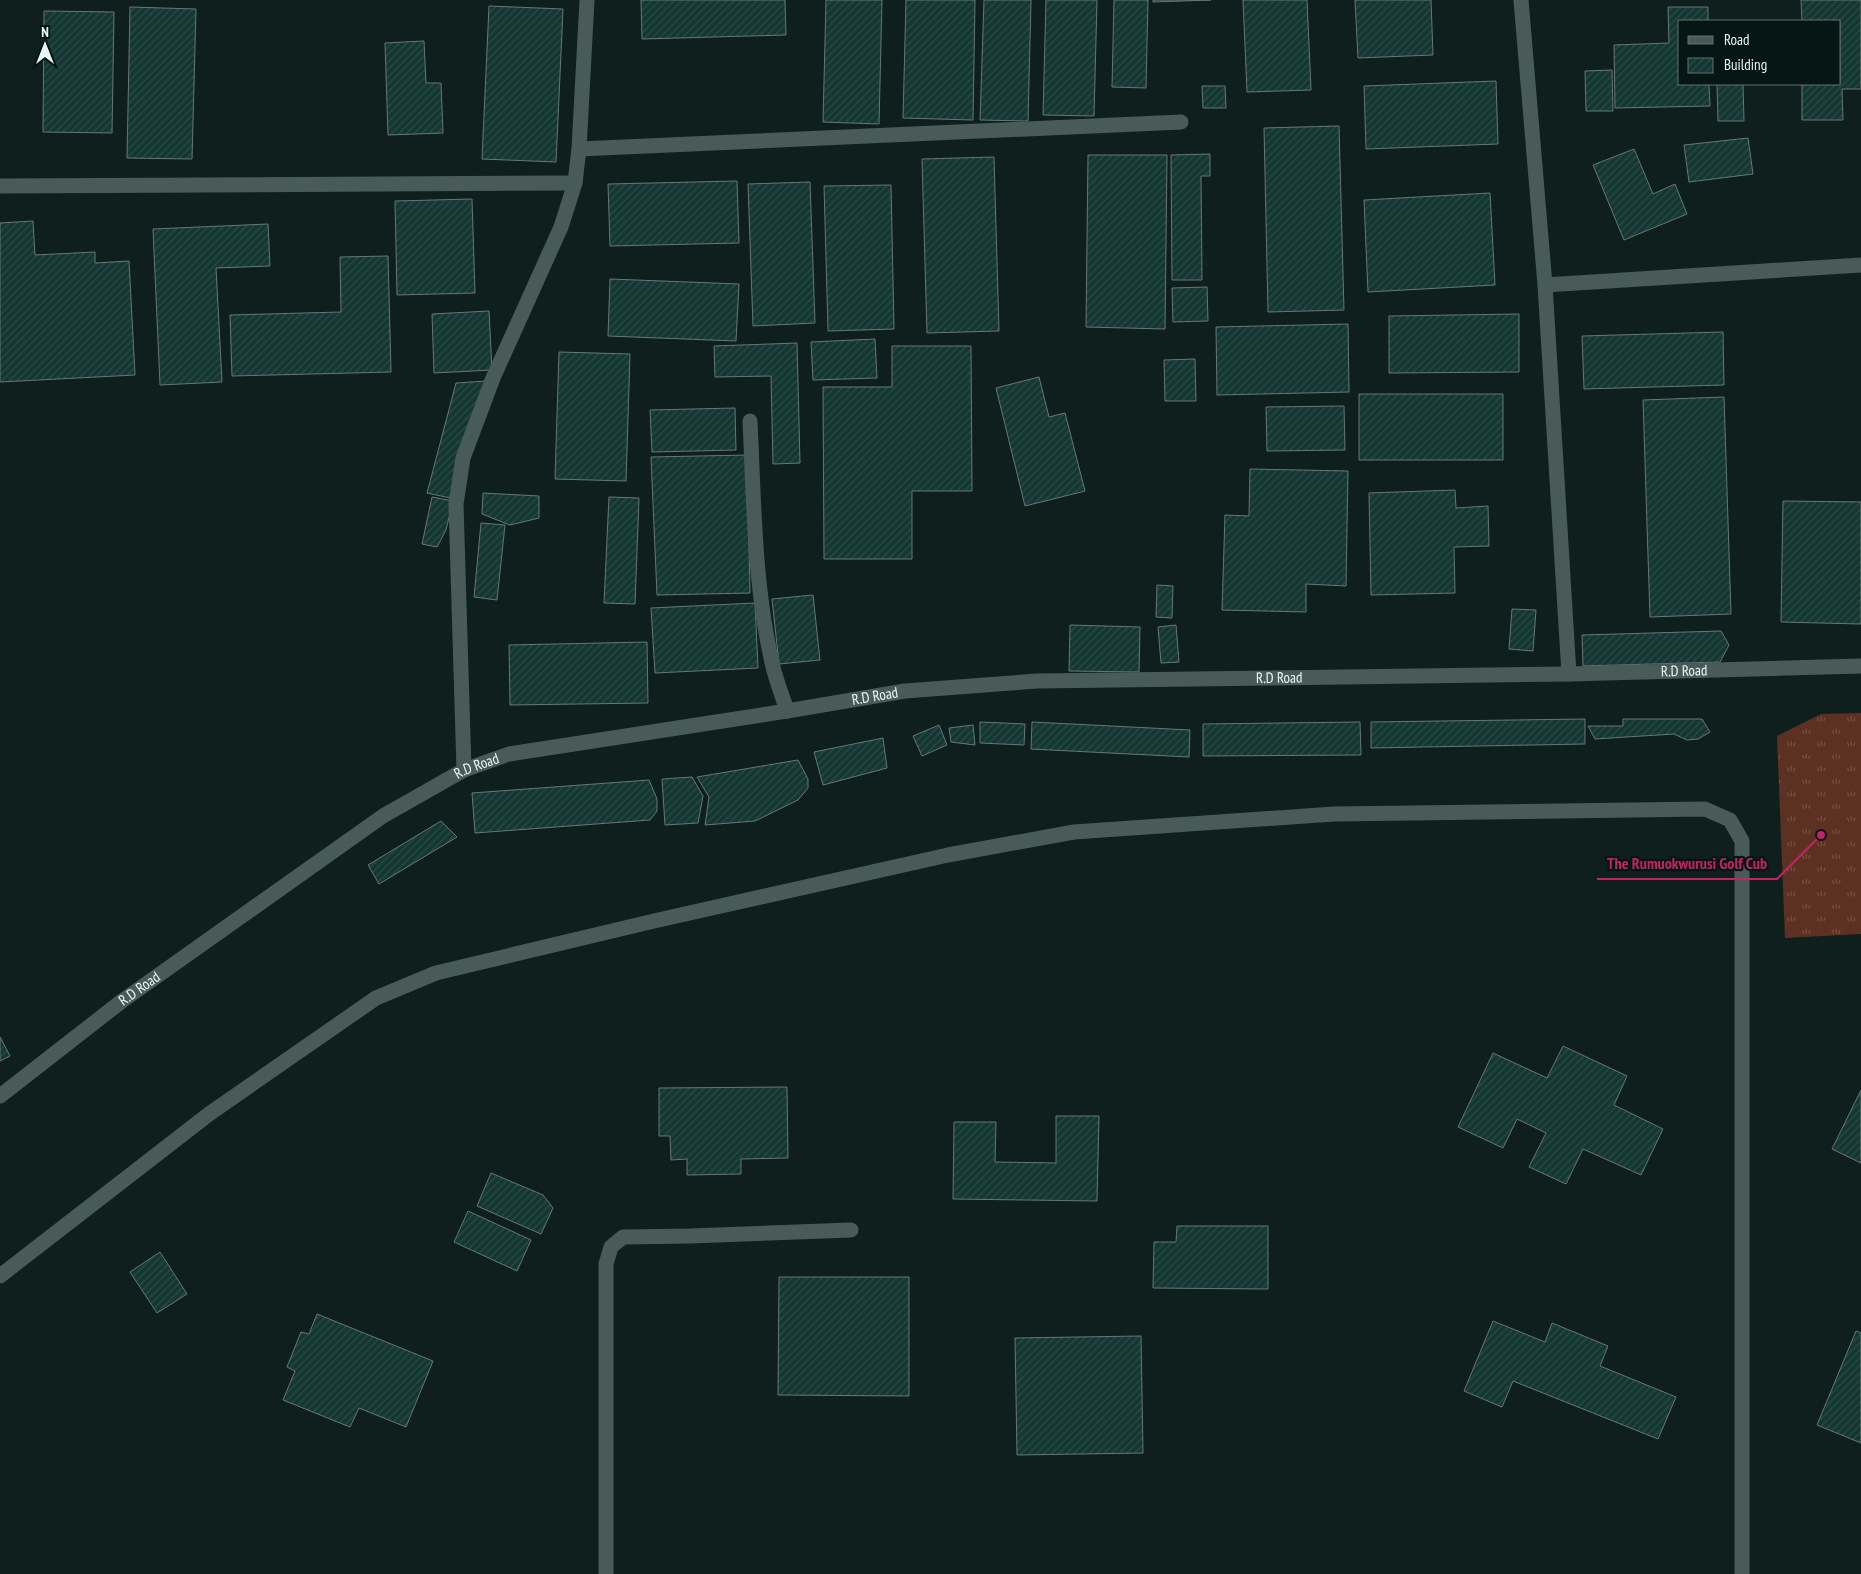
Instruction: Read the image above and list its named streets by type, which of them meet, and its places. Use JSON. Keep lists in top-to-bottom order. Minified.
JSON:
{"streets":{"street":["R.D Road"]},"places":["The Rumuokwurusi Golf Cub"],"legend":["Road","Building"],"north":"top"}
